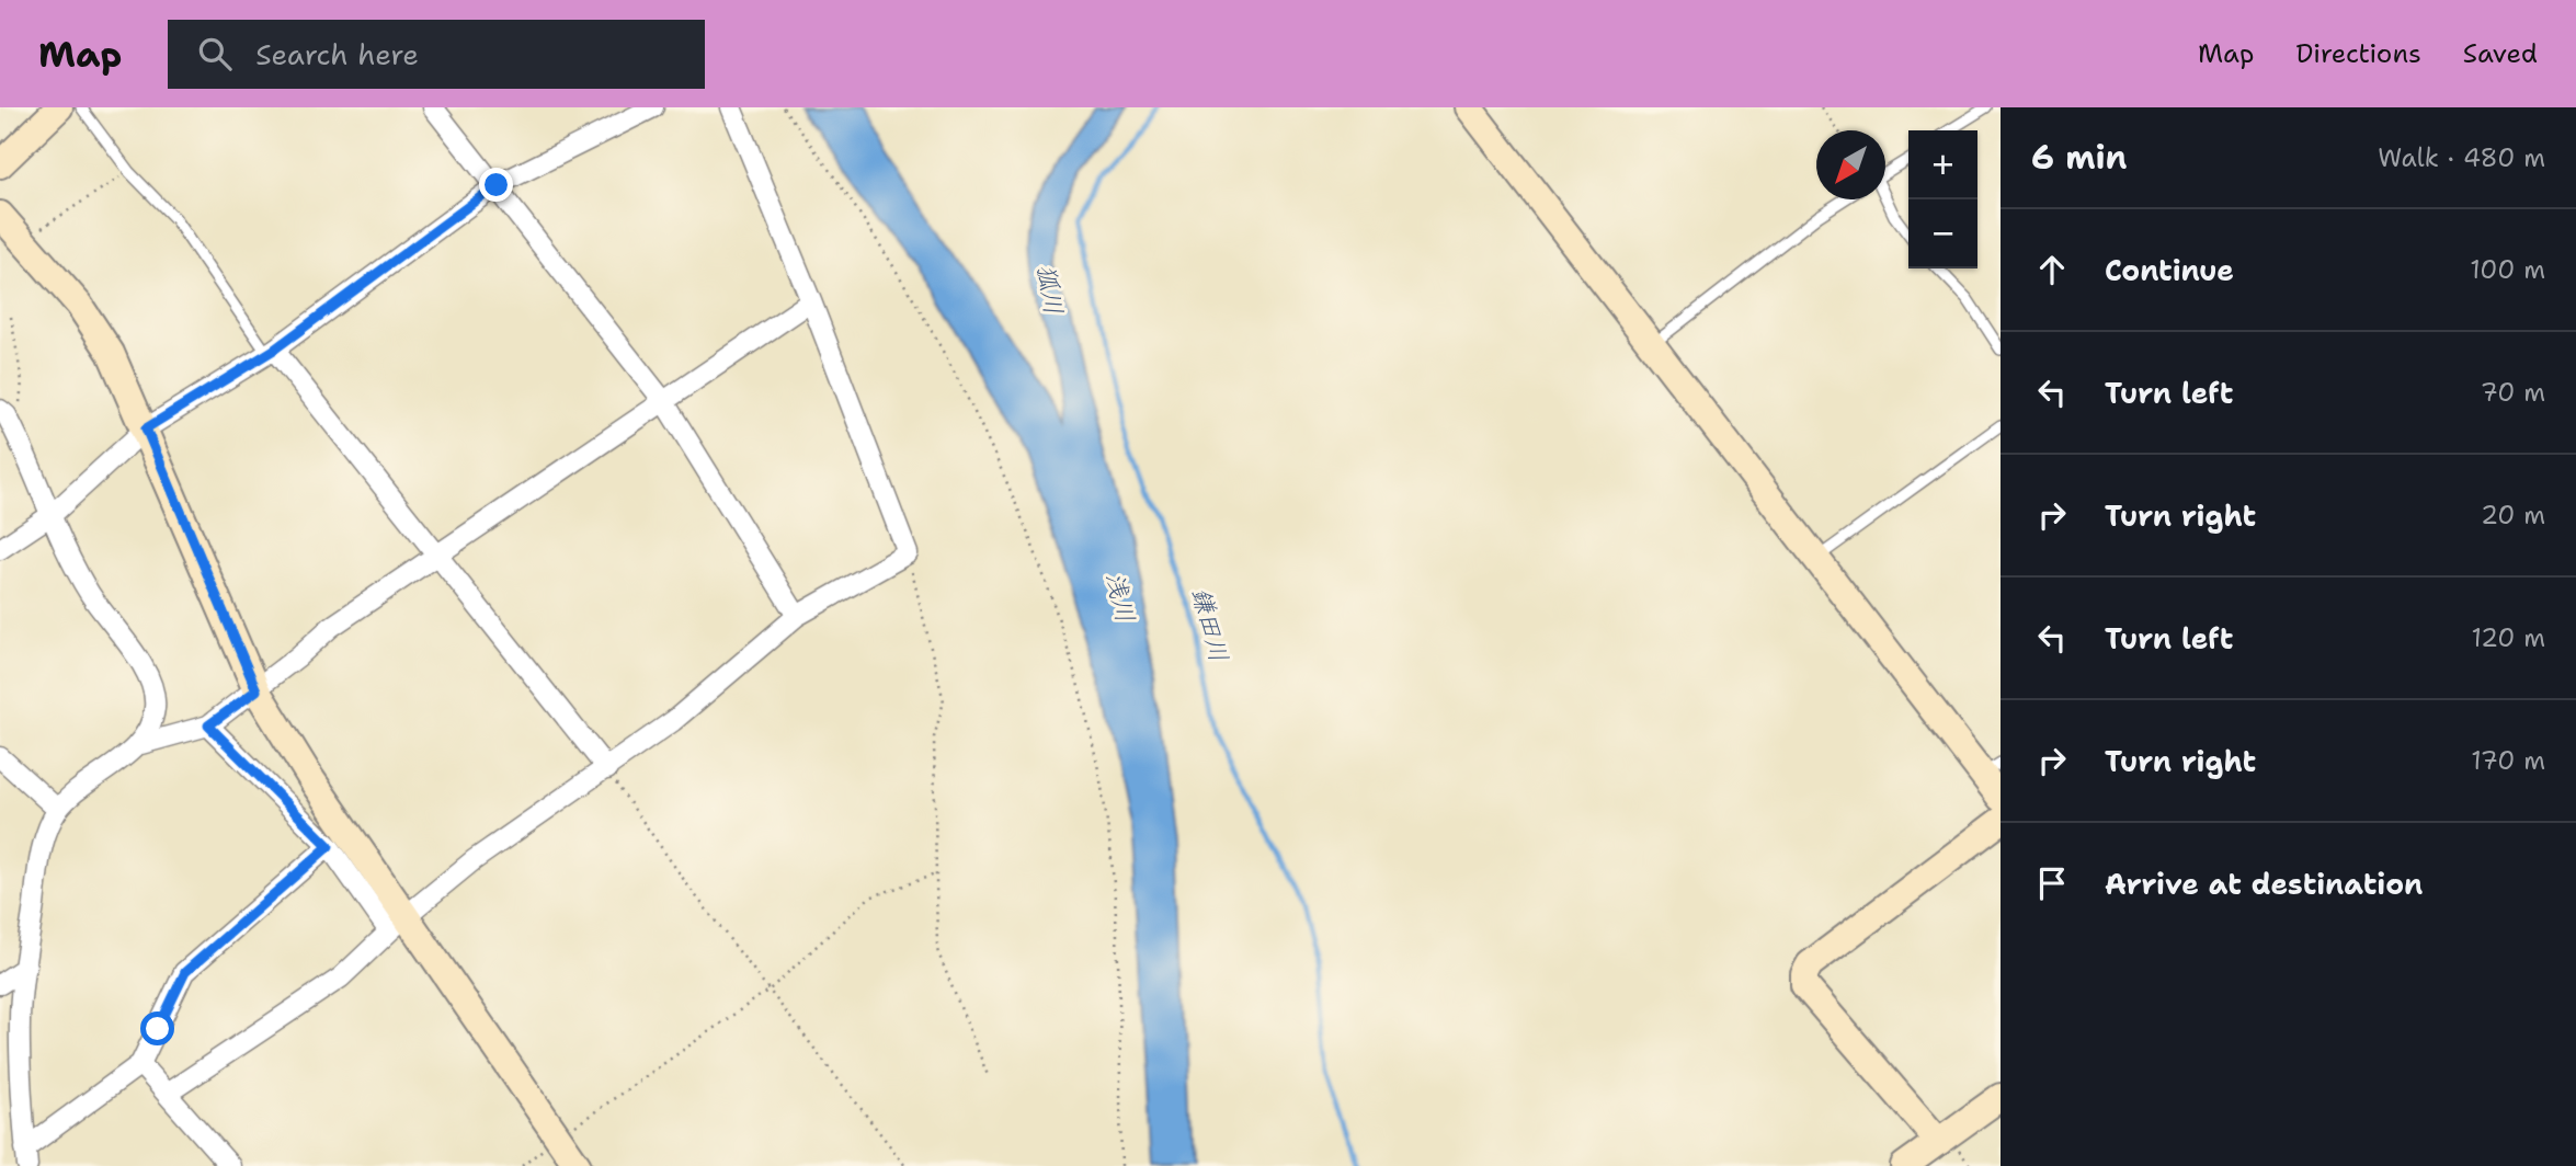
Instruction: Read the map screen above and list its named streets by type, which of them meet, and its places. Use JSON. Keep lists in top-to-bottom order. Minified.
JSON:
{"water":["狐川","浅川","鎌田川"],"north":"bottom left","page":{"header":"Map","search":"Search here","nav":["Map","Directions","Saved"],"heading":["6 min","Walk · 480 m"],"map_buttons":["+","−"],"list":[["Continue","100 m"],["Turn left","70 m"],["Turn right","20 m"],["Turn left","120 m"],["Turn right","170 m"],"Arrive at destination"]}}
